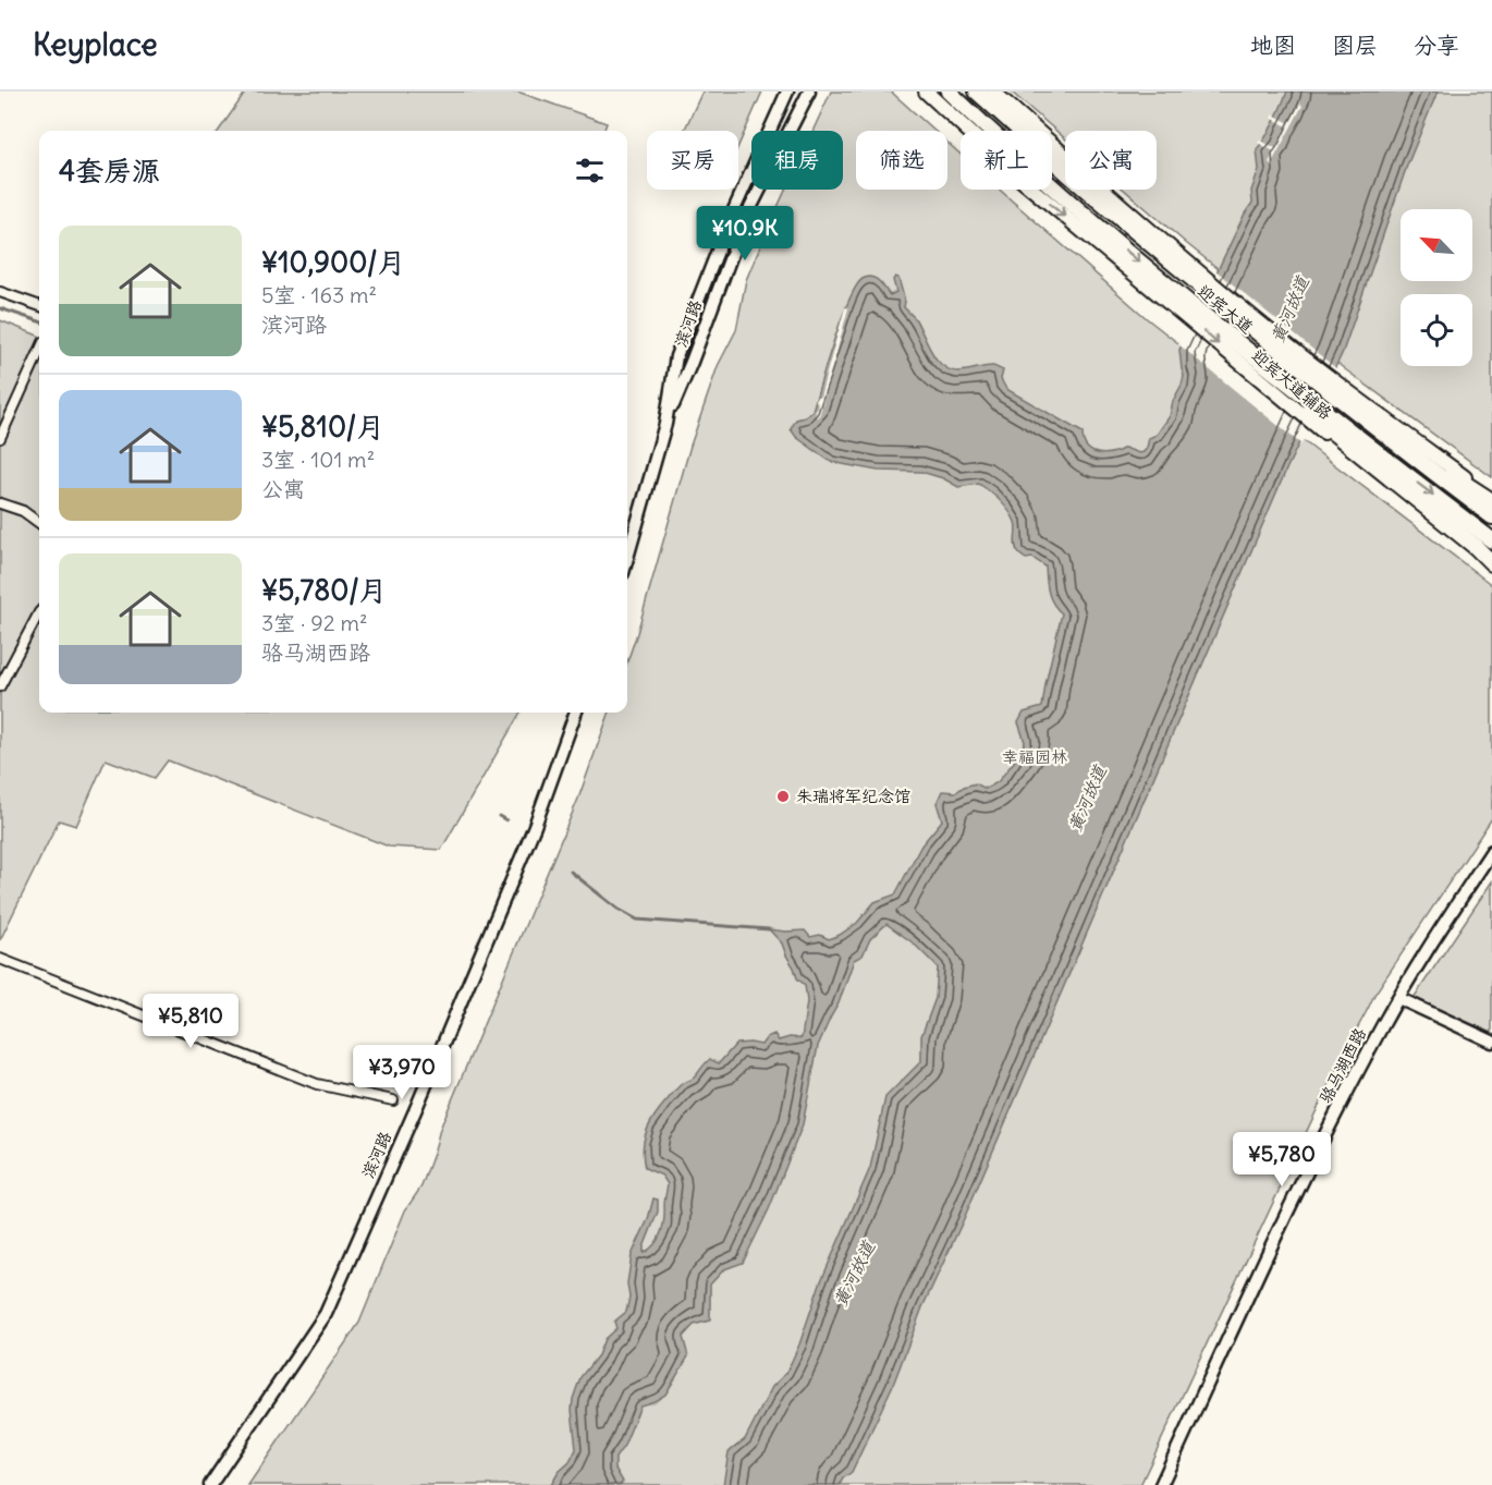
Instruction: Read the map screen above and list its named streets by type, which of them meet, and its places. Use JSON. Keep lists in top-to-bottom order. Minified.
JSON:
{"streets":{"highway":["迎宾大道"],"main road":["滨河路","迎宾大道辅路","骆马湖西路"]},"crossings":[["迎宾大道","迎宾大道辅路"]],"water":["黄河故道"],"parks":["幸福园林"],"places":["朱瑞将军纪念馆"],"north":"top left","page":{"header":"Keyplace","nav":["地图","图层","分享"],"chip":["买房","租房","筛选","新上","公寓"],"heading":"4套房源","price":["¥10.9K","¥5,810","¥3,970","¥5,780"],"list":[{"name":"¥10,900/月","note":"5室 · 163 m² · 滨河路"},{"name":"¥5,810/月","note":"3室 · 101 m² · 公寓"},{"name":"¥5,780/月","note":"3室 · 92 m² · 骆马湖西路"}]}}
